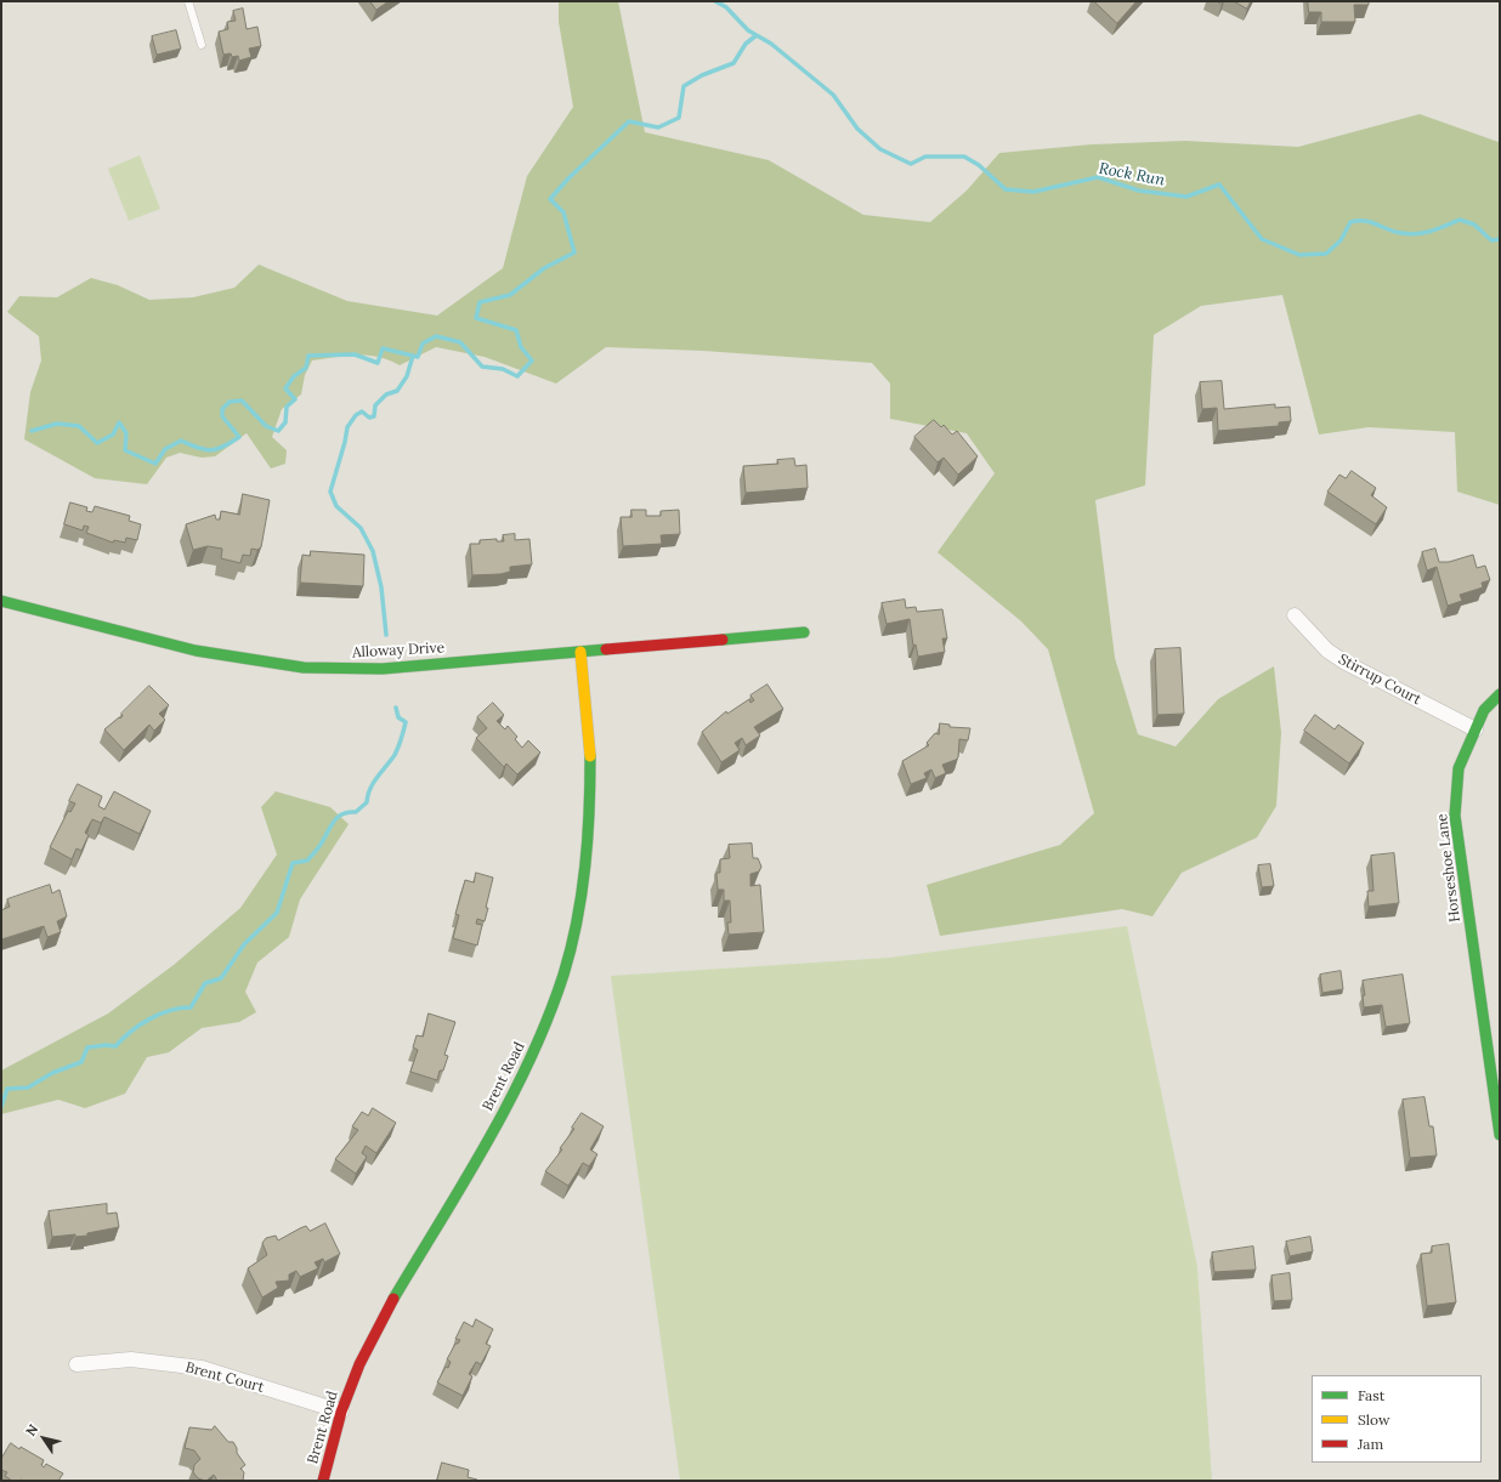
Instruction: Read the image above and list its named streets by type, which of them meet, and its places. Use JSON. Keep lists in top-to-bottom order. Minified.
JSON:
{"streets":{"street":["Alloway Drive","Stirrup Court","Horseshoe Lane","Brent Road","Brent Court"]},"crossings":[["Alloway Drive","Brent Road"],["Stirrup Court","Horseshoe Lane"],["Brent Road","Brent Court"]],"water":["Rock Run"],"legend":["Fast","Slow","Jam"],"north":"top left"}
